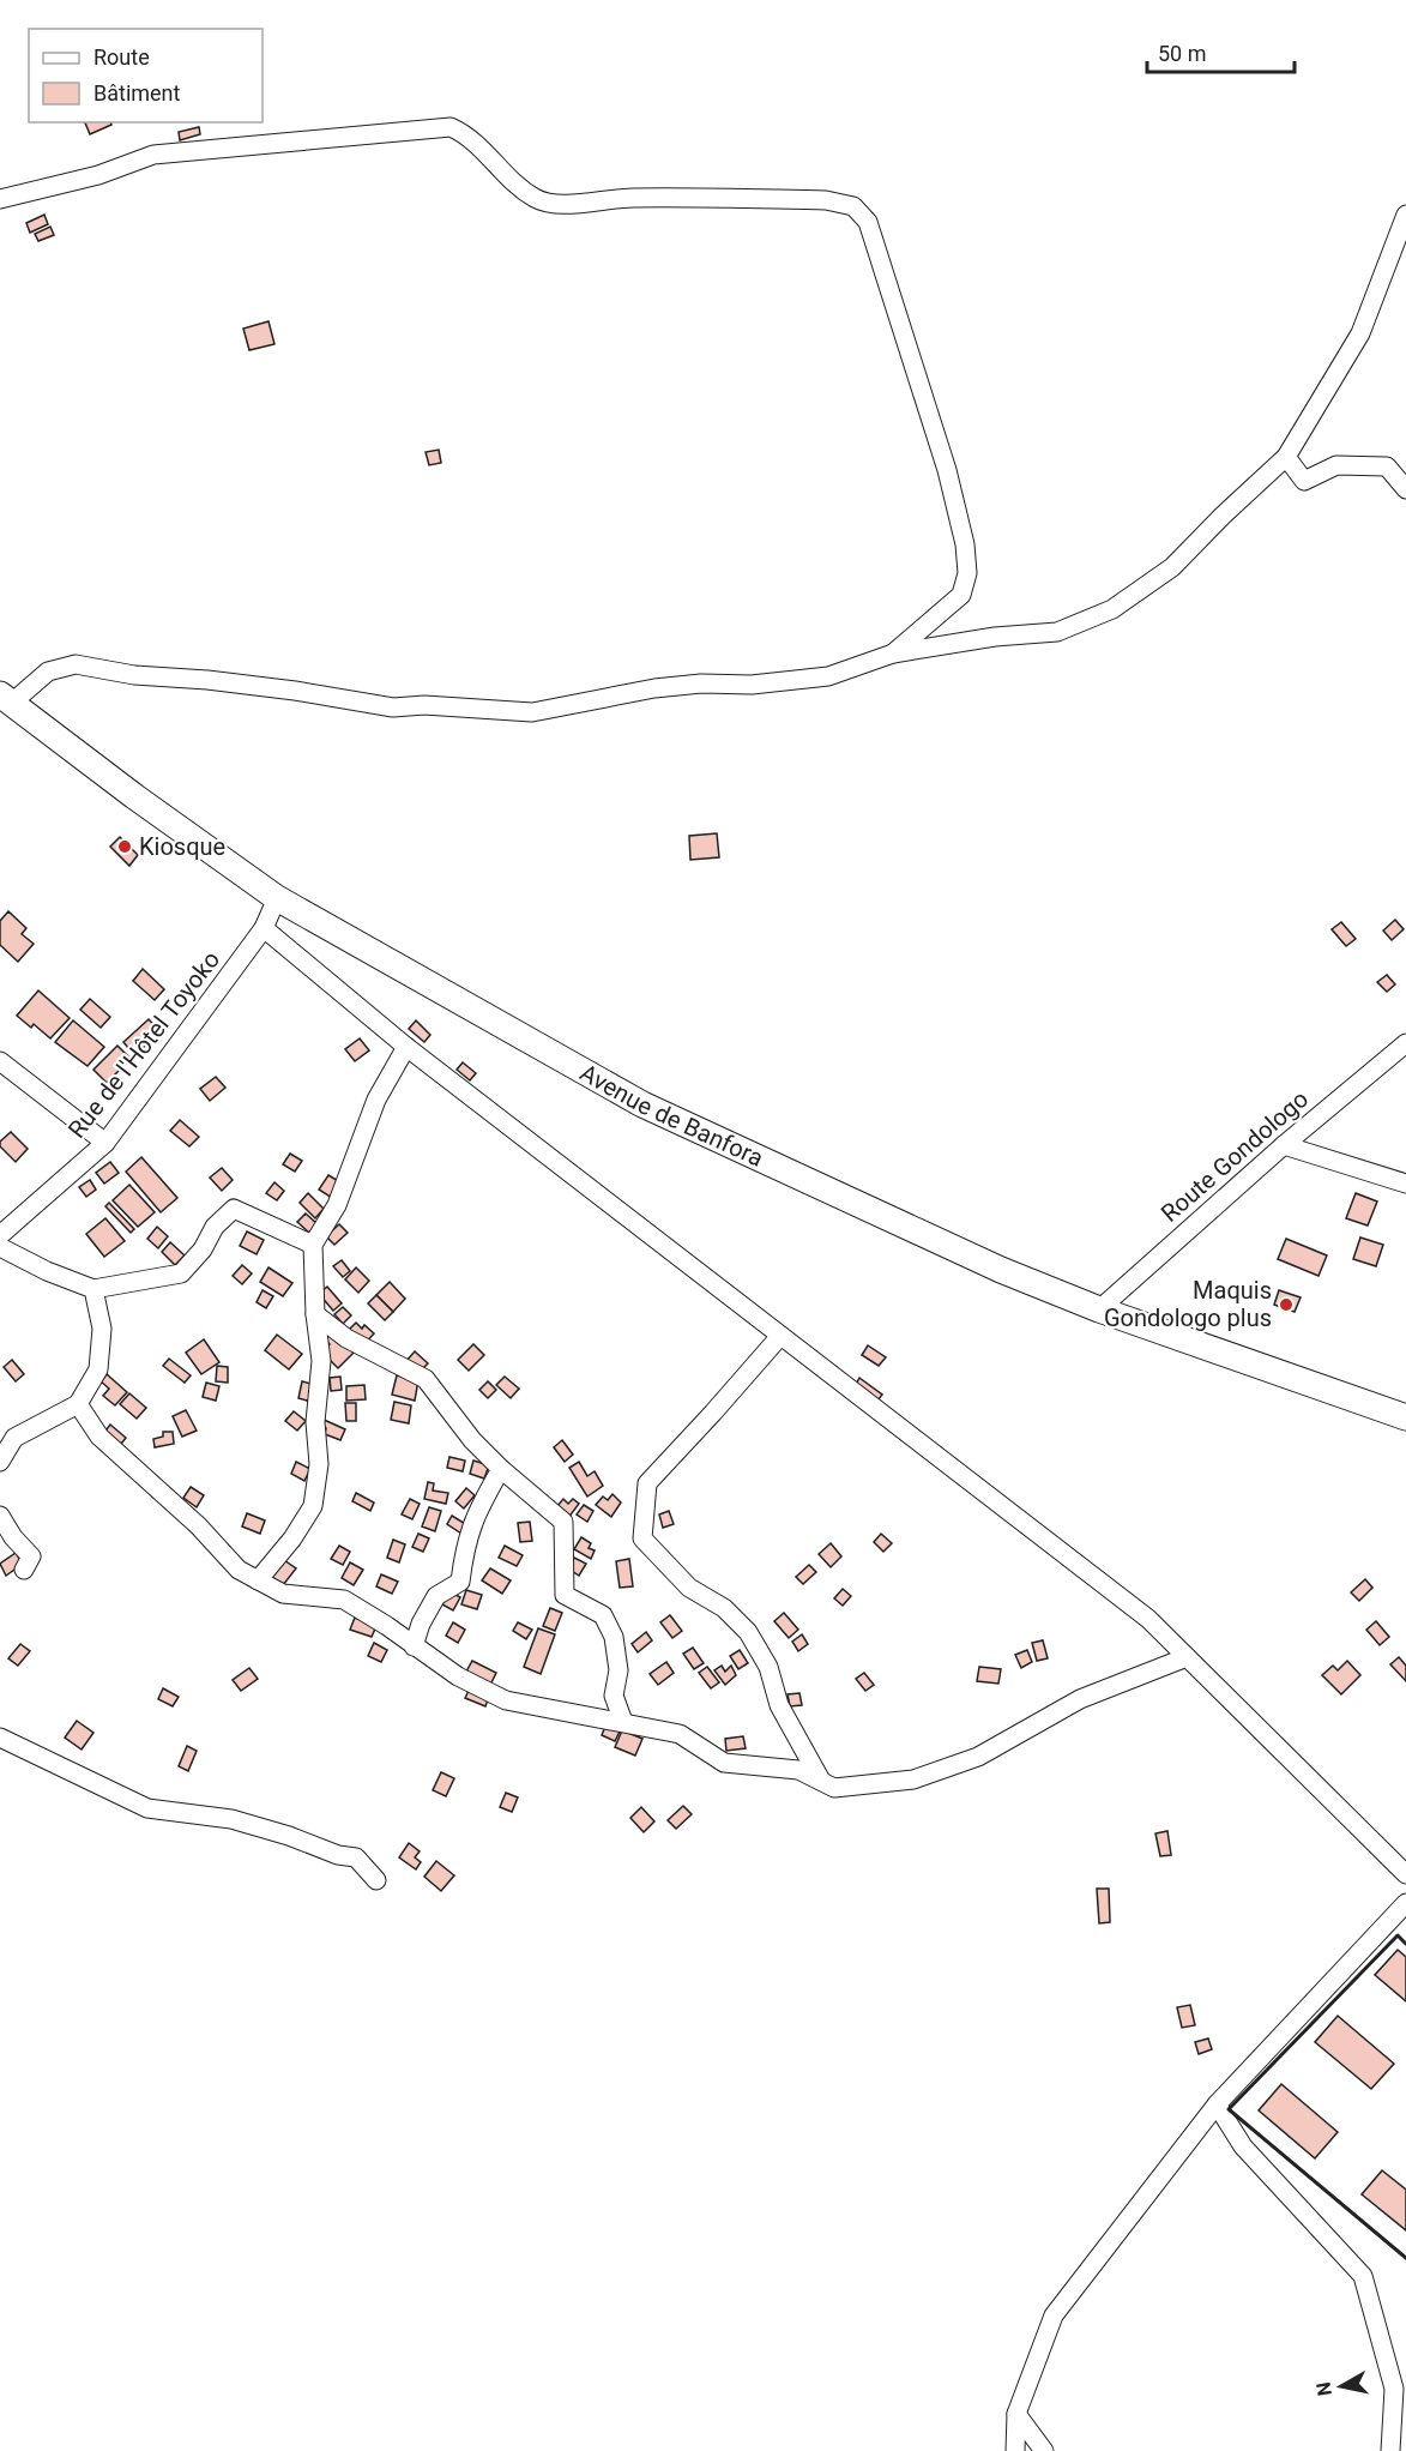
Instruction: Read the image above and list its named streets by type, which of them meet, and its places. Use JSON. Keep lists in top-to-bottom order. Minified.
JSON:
{"streets":{"main road":["Avenue de Banfora"],"street":["Rue de l'Hôtel Toyoko","Route Gondologo"]},"crossings":[["Rue de l'Hôtel Toyoko","Avenue de Banfora"],["Avenue de Banfora","Route Gondologo"]],"places":["Kiosque","Maquis Gondologo plus"],"legend":["Route","Bâtiment"],"scale_bar":"50 m","north":"left"}
